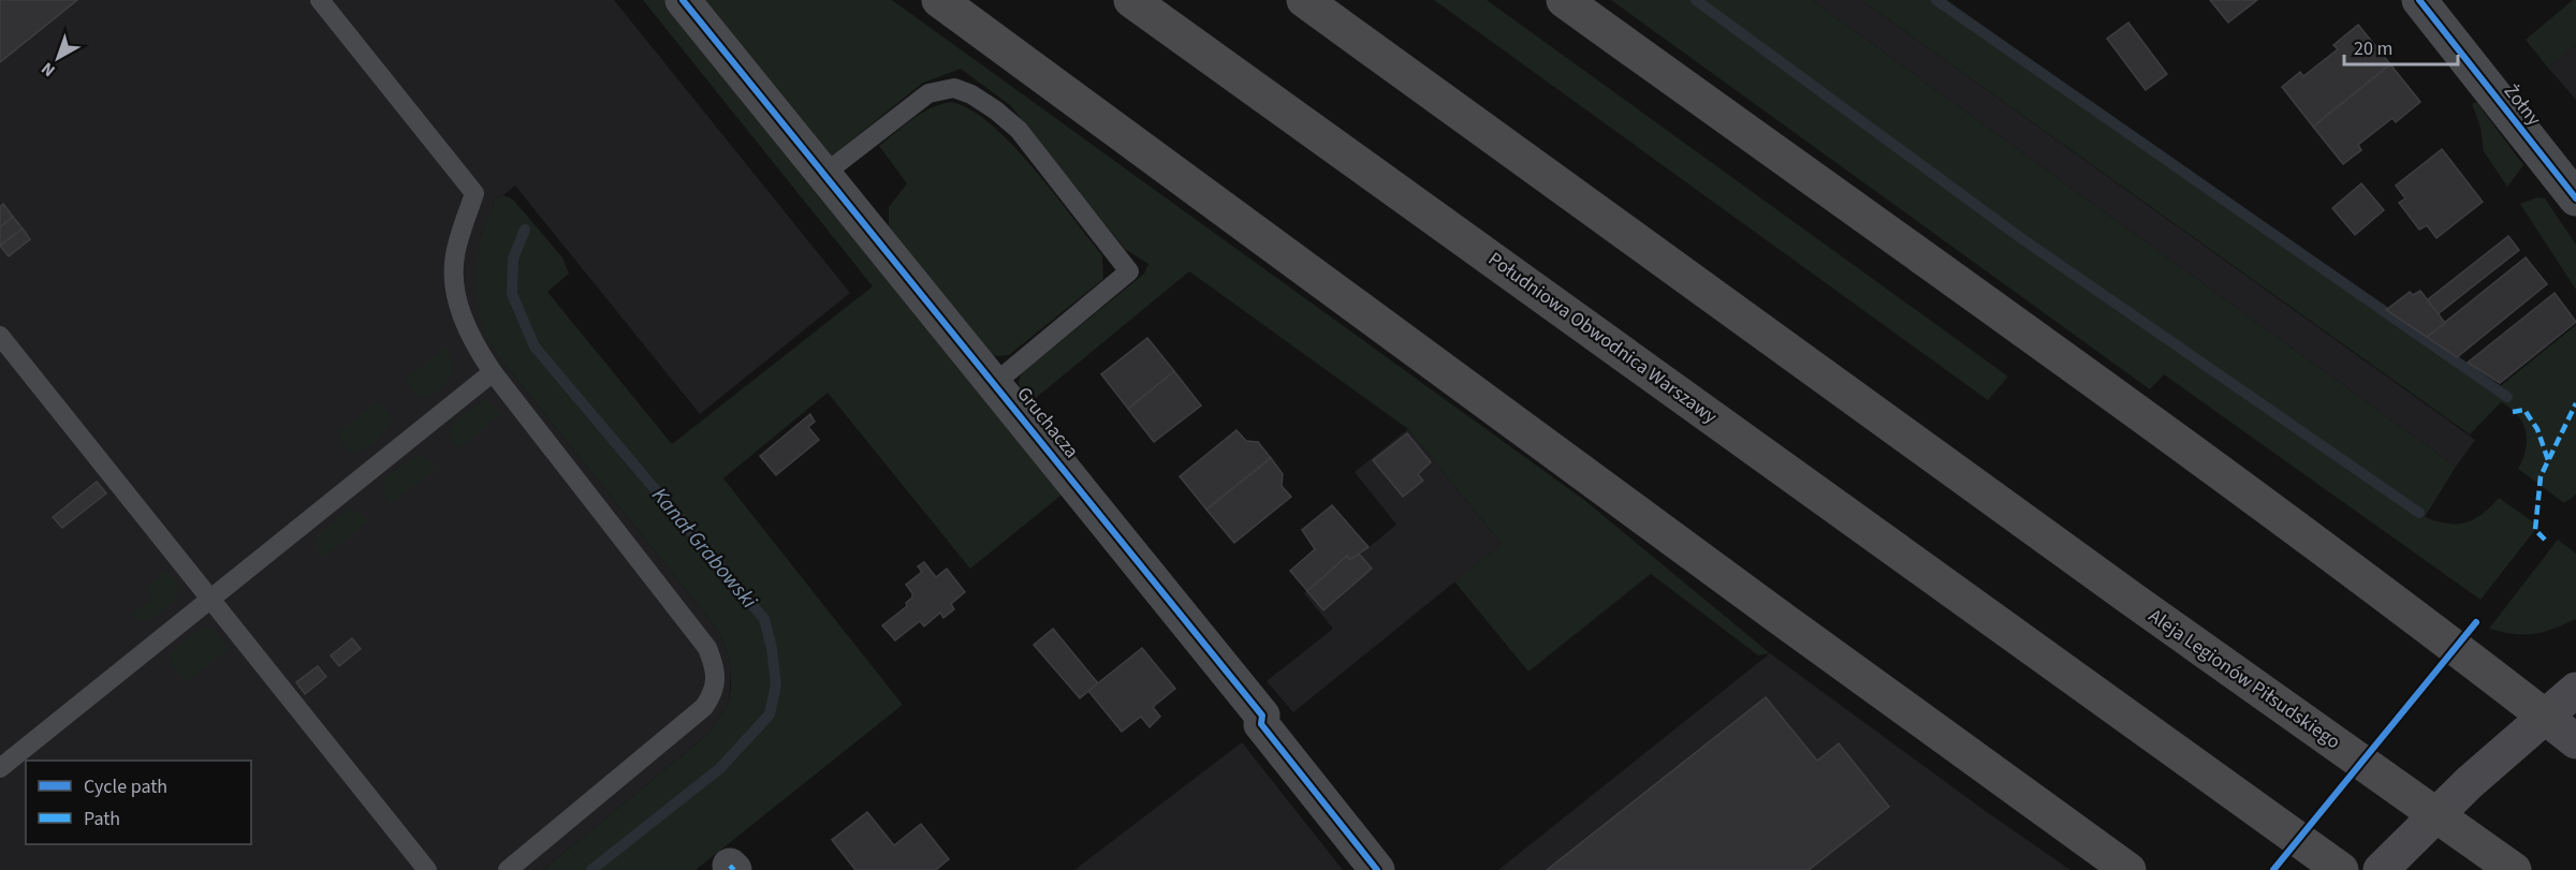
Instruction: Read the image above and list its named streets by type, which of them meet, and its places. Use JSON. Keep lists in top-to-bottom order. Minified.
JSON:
{"streets":{"highway":["Południowa Obwodnica Warszawy","Aleja Legionów Piłsudskiego"],"street":["Żołny","Gruchacza"]},"water":["Kanał Grabowski"],"legend":["Cycle path","Path"],"scale_bar":"20 m","north":"bottom left"}
